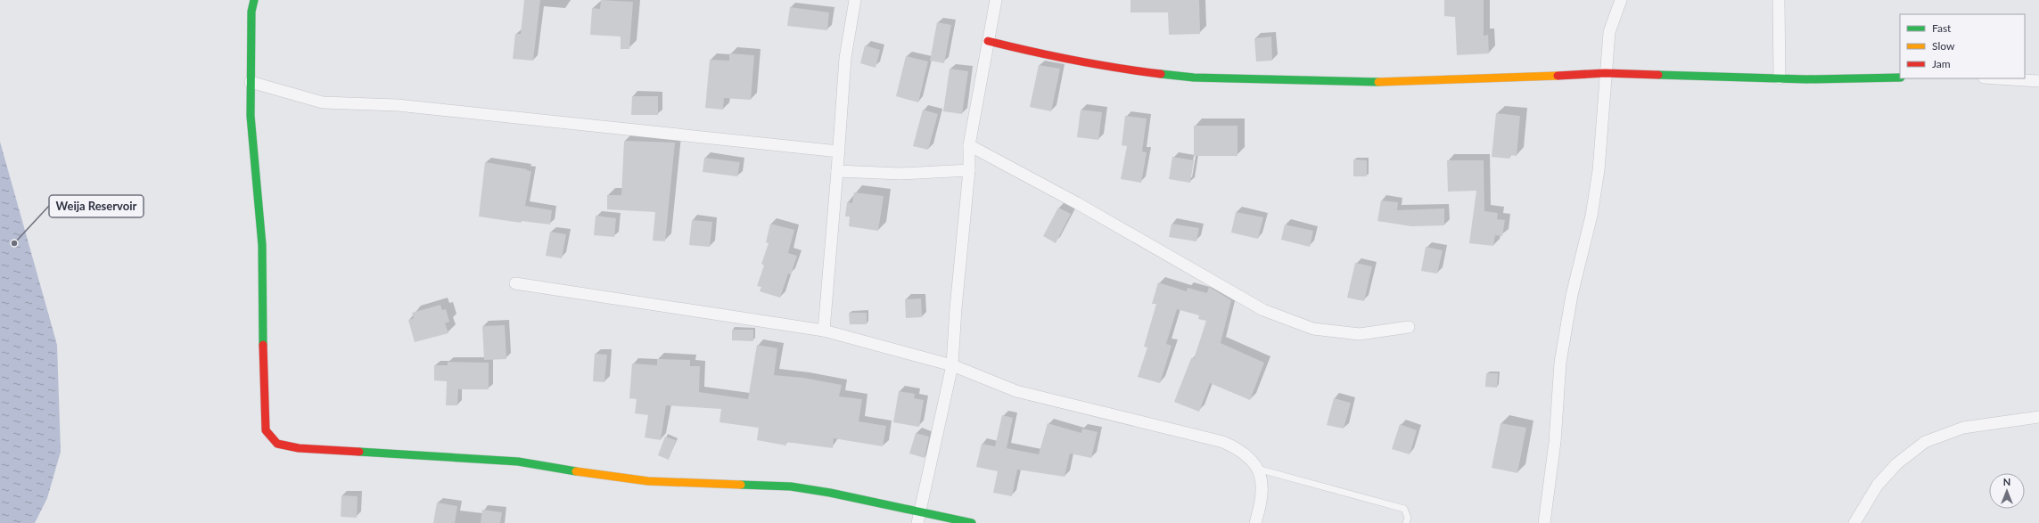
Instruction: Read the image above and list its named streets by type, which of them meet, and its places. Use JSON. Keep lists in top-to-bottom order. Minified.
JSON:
{"places":["Weija Reservoir"],"legend":["Fast","Slow","Jam"],"north":"top"}
